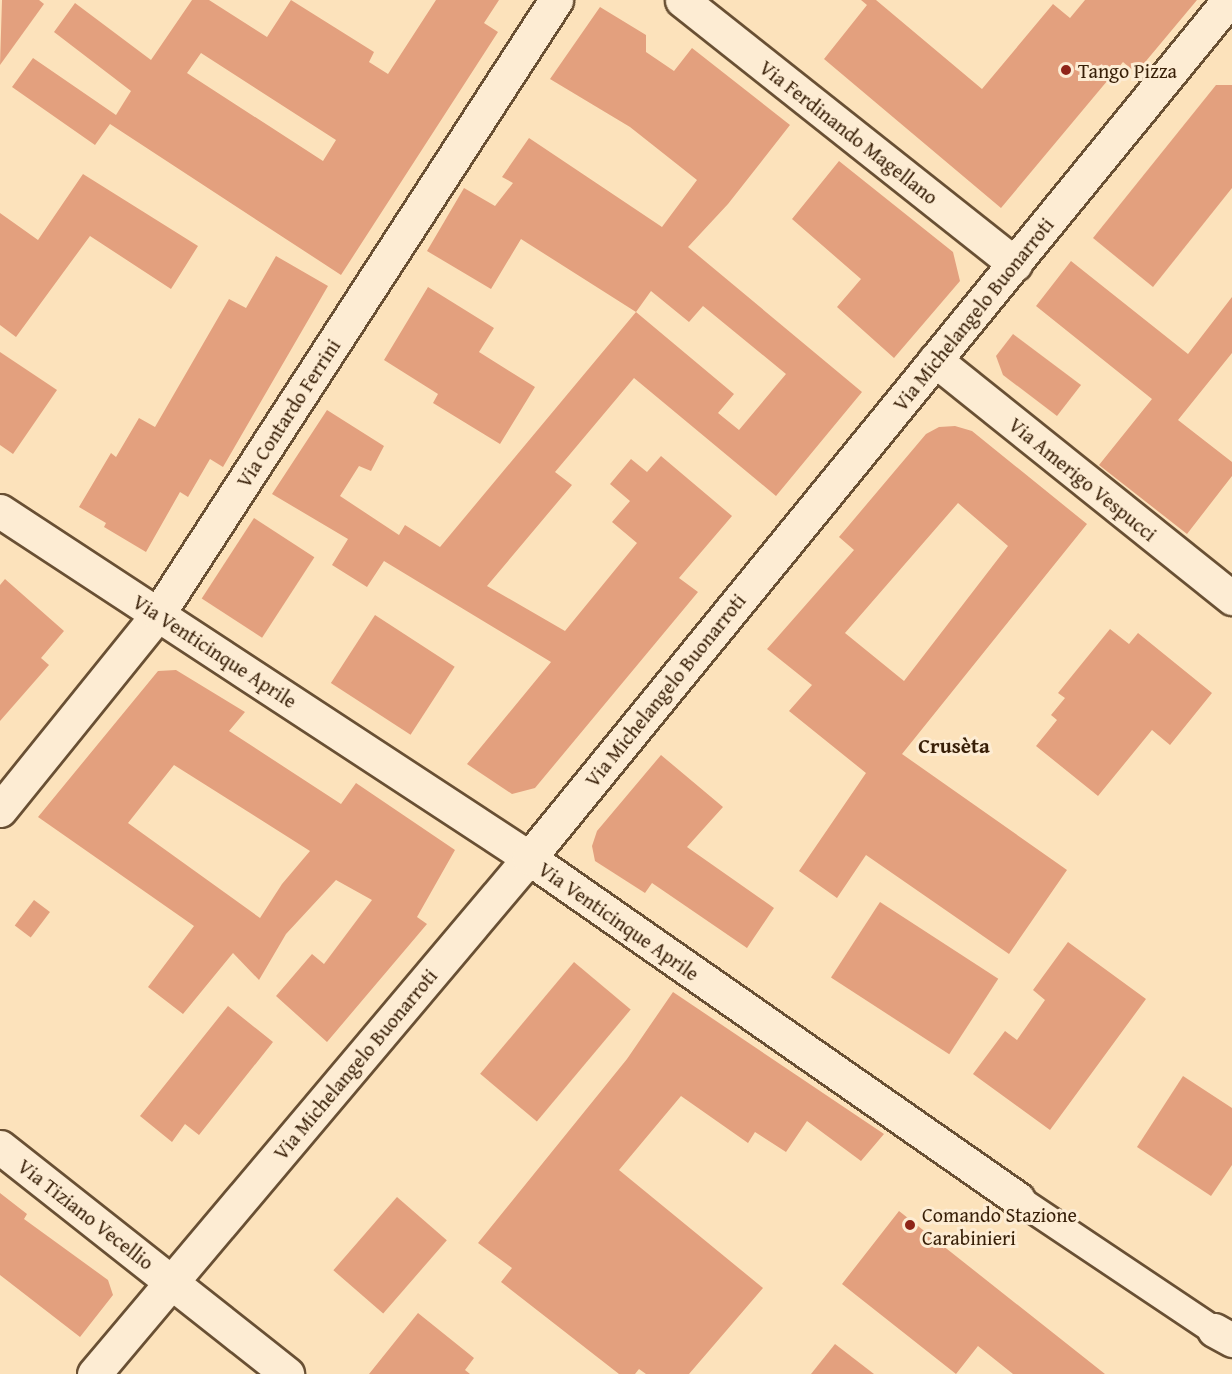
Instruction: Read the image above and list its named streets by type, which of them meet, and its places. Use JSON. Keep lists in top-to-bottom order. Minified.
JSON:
{"streets":{"street":["Via Ferdinando Magellano","Via Michelangelo Buonarroti","Via Contardo Ferrini","Via Amerigo Vespucci","Via Venticinque Aprile","Via Tiziano Vecellio"]},"crossings":[["Via Ferdinando Magellano","Via Michelangelo Buonarroti"],["Via Michelangelo Buonarroti","Via Amerigo Vespucci"],["Via Michelangelo Buonarroti","Via Venticinque Aprile"],["Via Michelangelo Buonarroti","Via Tiziano Vecellio"],["Via Contardo Ferrini","Via Venticinque Aprile"]],"districts":["Crusèta"],"places":["Tango Pizza","Comando Stazione Carabinieri"]}
